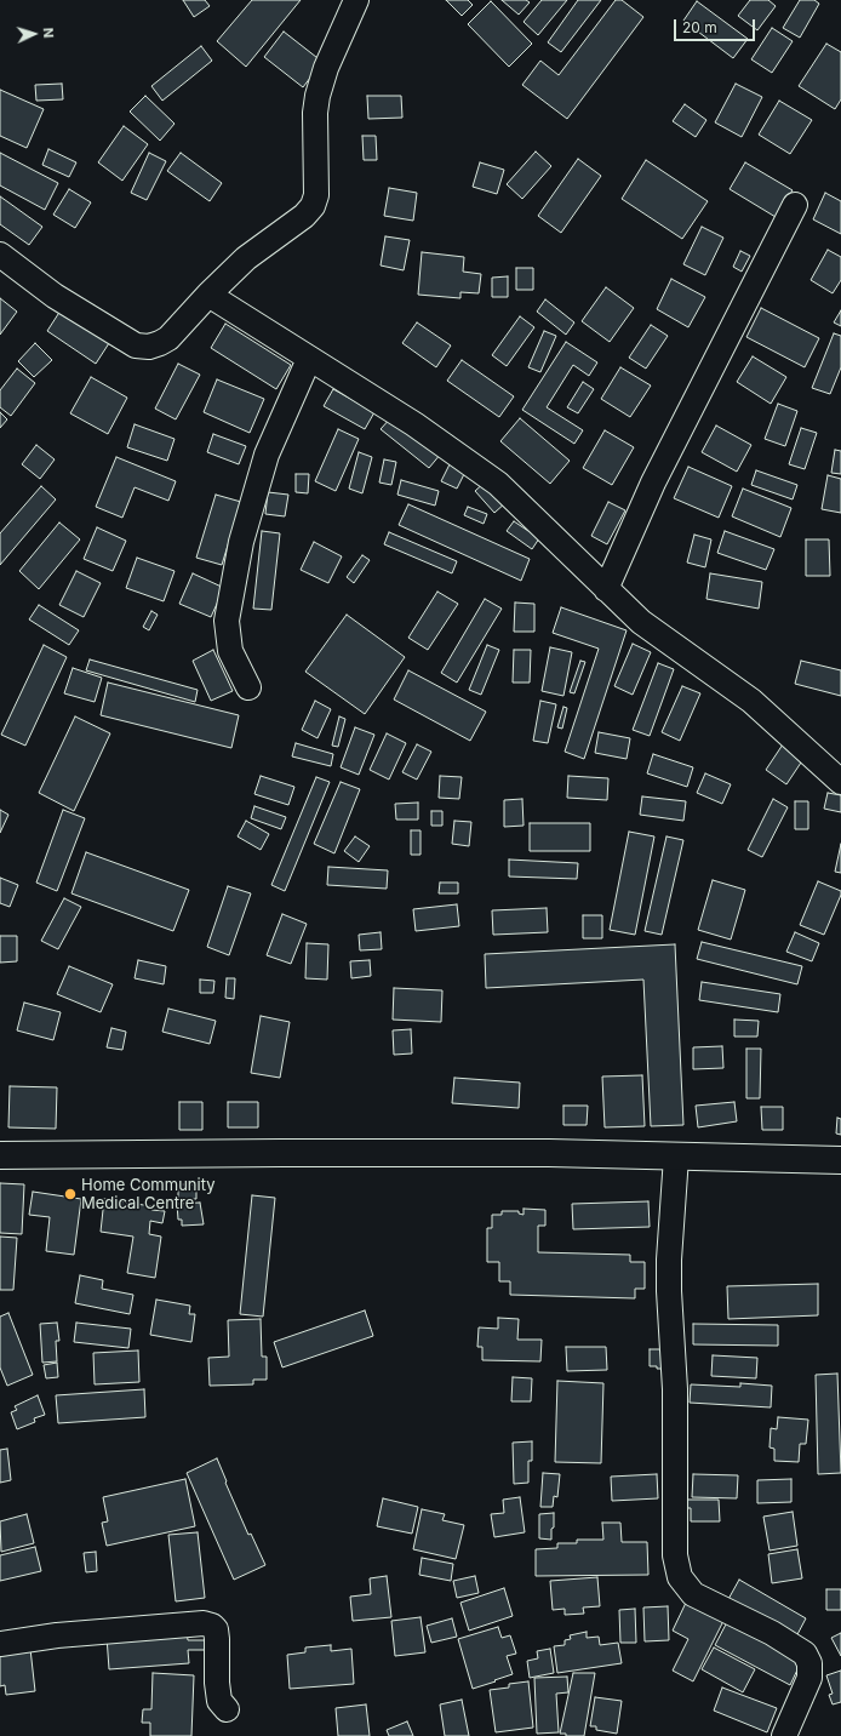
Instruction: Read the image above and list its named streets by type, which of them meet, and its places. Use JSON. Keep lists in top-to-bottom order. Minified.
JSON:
{"places":["Home Community Medical Centre"],"scale_bar":"20 m","north":"right"}
